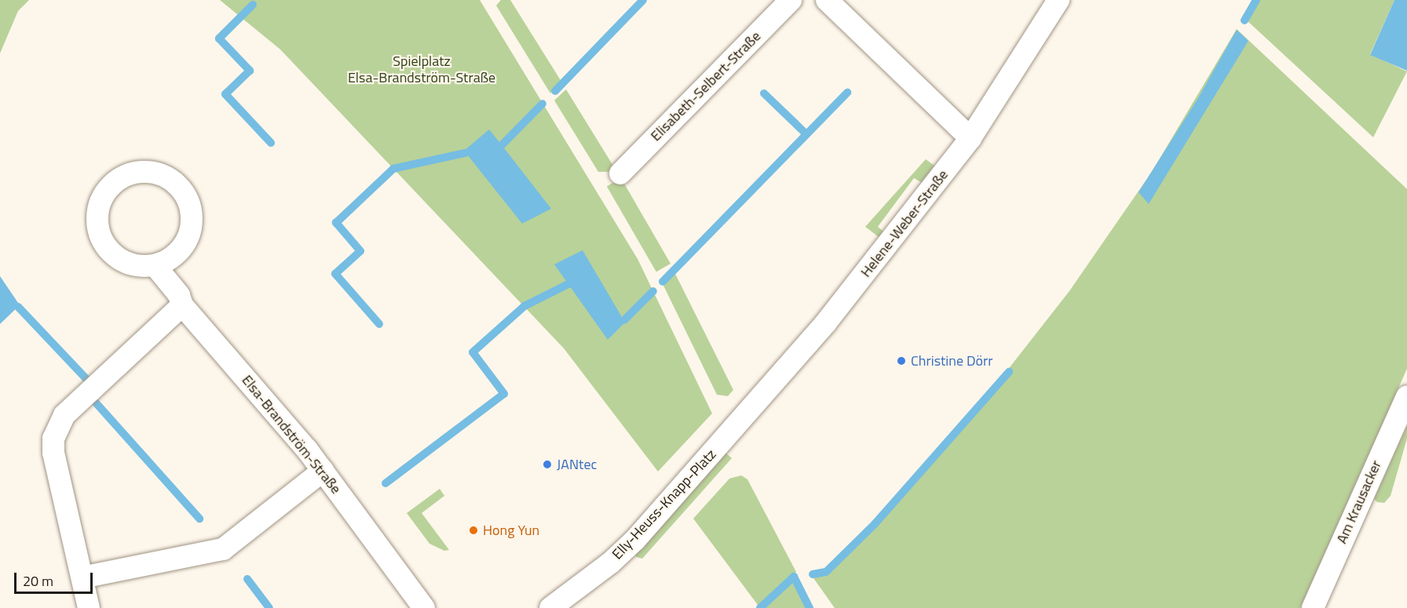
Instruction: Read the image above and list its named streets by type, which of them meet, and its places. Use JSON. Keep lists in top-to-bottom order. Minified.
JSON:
{"streets":{"street":["Elisabeth-Selbert-Straße","Helene-Weber-Straße","Elsa-Brandström-Straße","Am Krausacker","Elly-Heuss-Knapp-Platz"]},"crossings":[["Helene-Weber-Straße","Elly-Heuss-Knapp-Platz"]],"parks":["Spielplatz Elsa-Brandström-Straße"],"places":["Christine Dörr","JANtec","Hong Yun"],"scale_bar":"20 m"}
